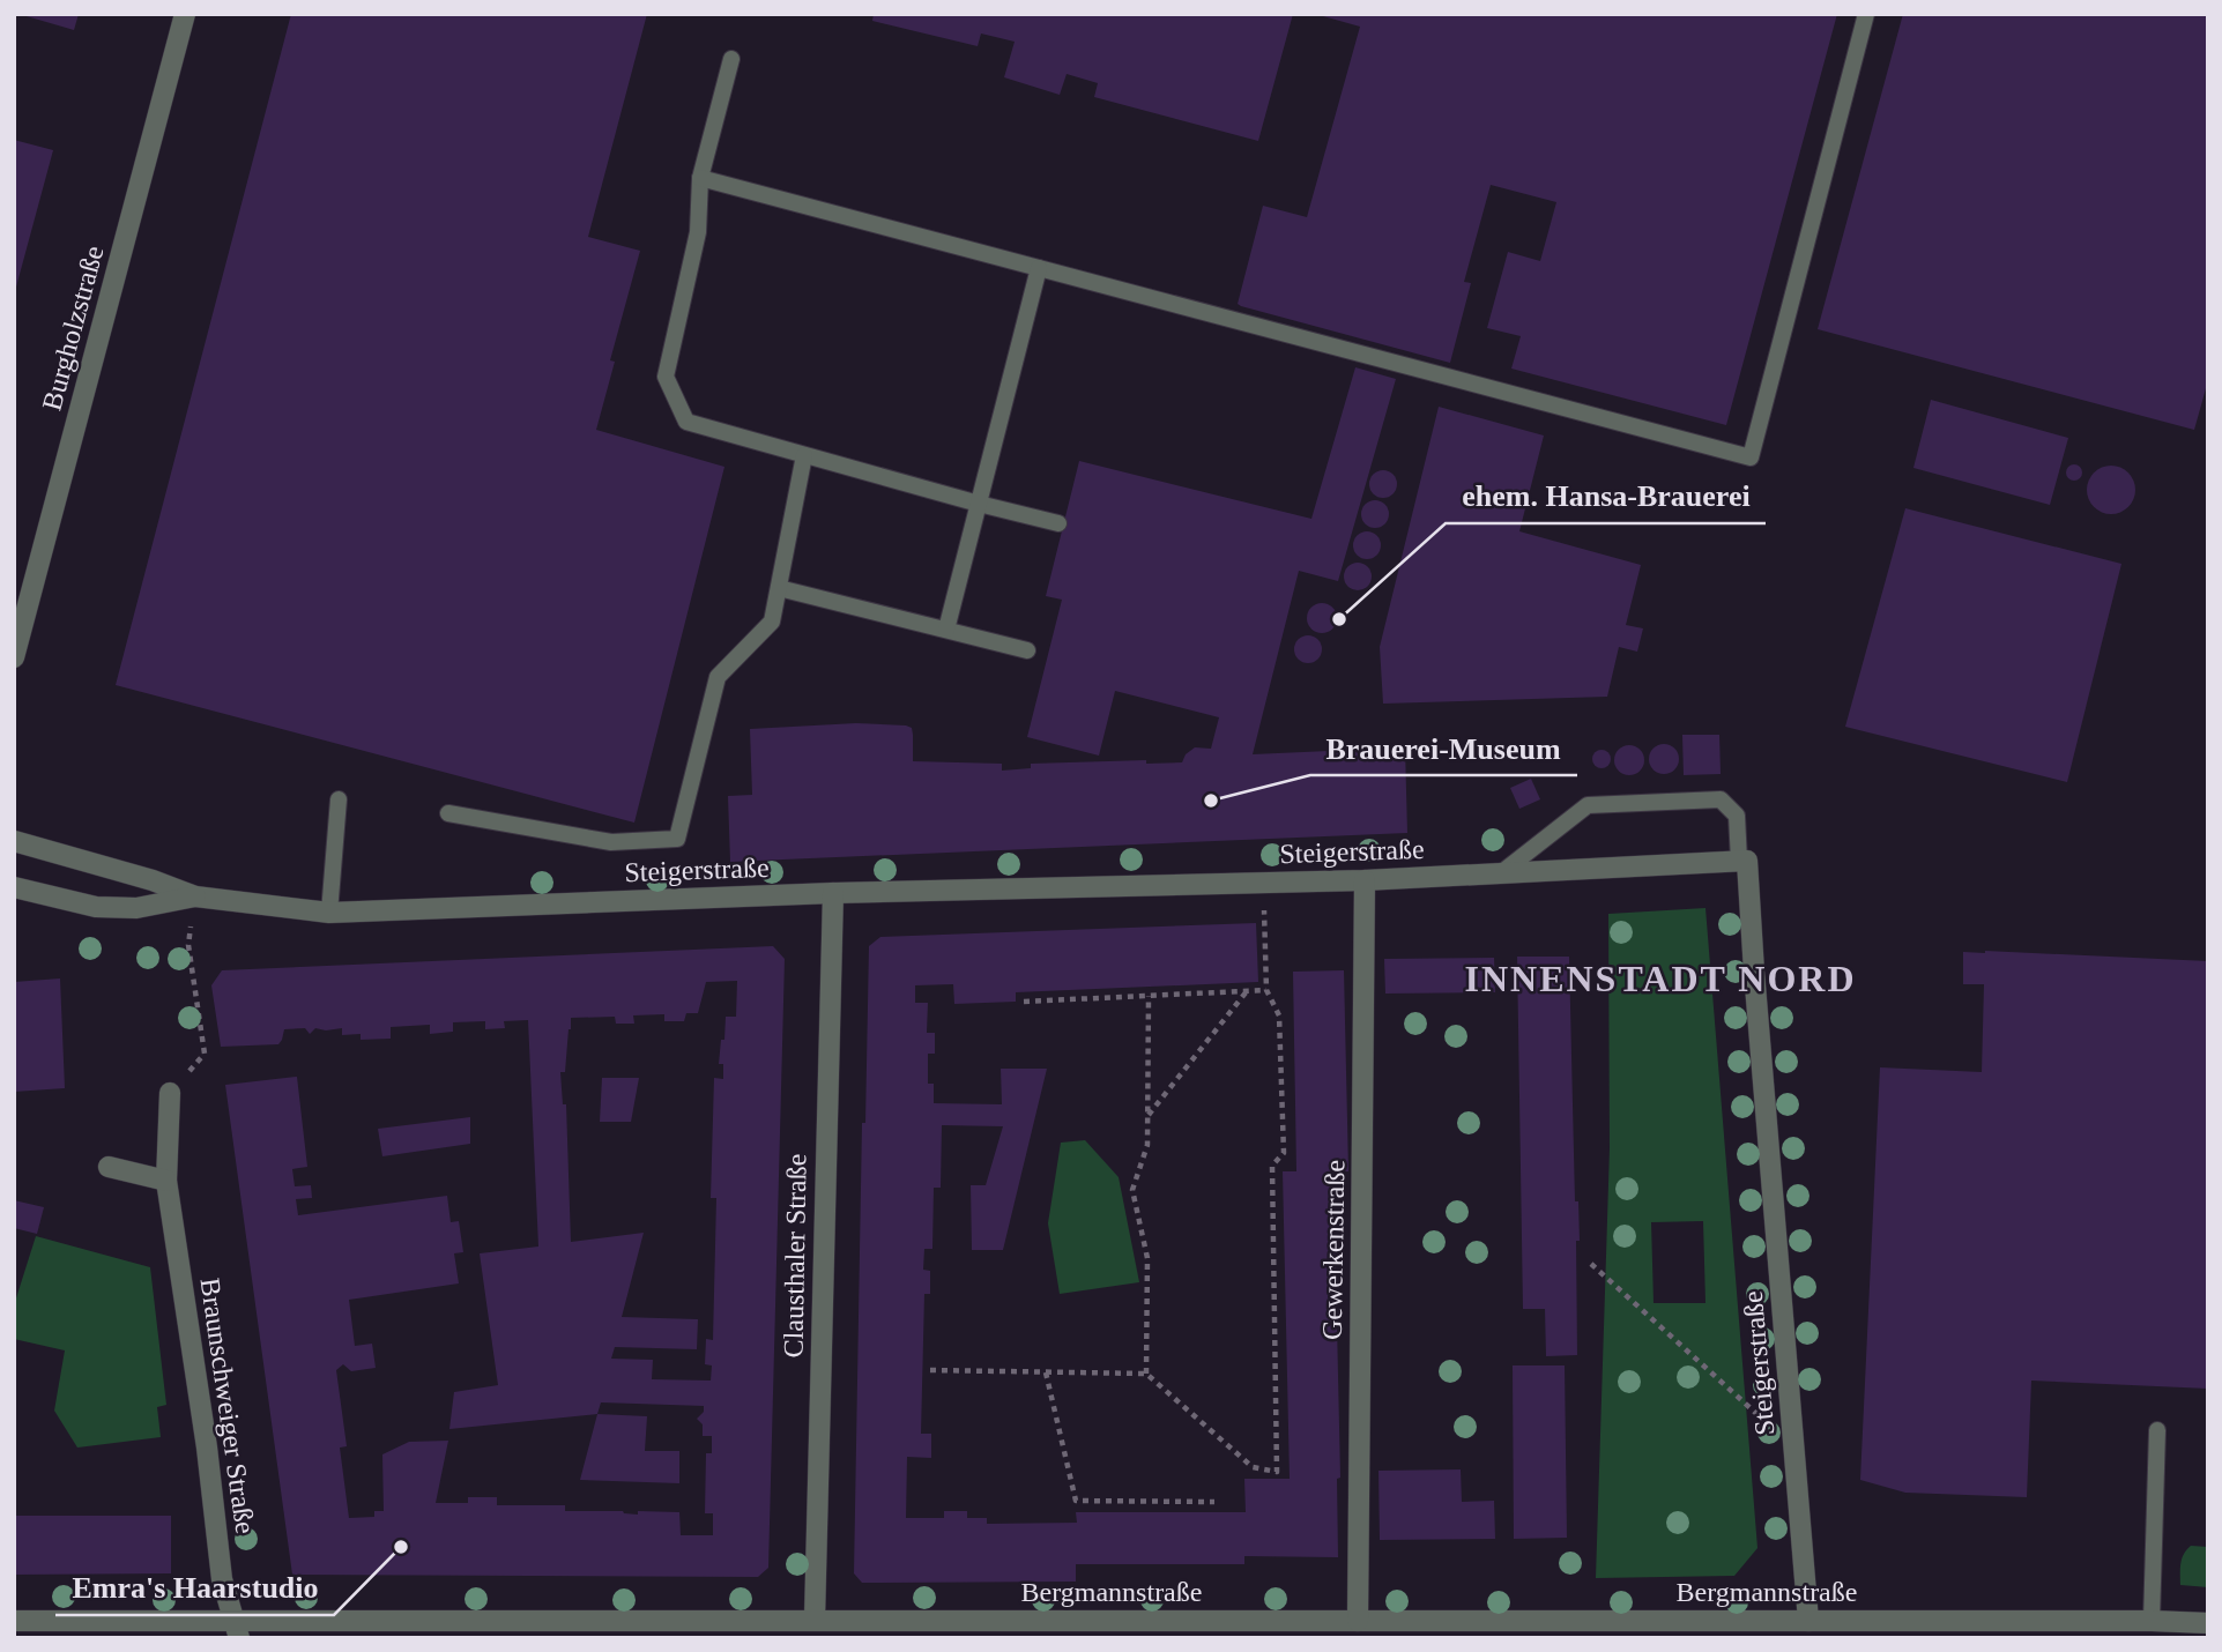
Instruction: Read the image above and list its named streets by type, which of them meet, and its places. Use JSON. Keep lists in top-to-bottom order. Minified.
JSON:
{"streets":{"street":["Burgholzstraße","Steigerstraße","Gewerkenstraße","Clausthaler Straße","Braunschweiger Straße","Bergmannstraße"]},"crossings":[["Steigerstraße","Gewerkenstraße"],["Steigerstraße","Clausthaler Straße"],["Steigerstraße","Bergmannstraße"],["Gewerkenstraße","Bergmannstraße"],["Clausthaler Straße","Bergmannstraße"],["Braunschweiger Straße","Bergmannstraße"]],"districts":["INNENSTADT NORD"],"places":["ehem. Hansa-Brauerei","Brauerei-Museum","Emra's Haarstudio"]}
